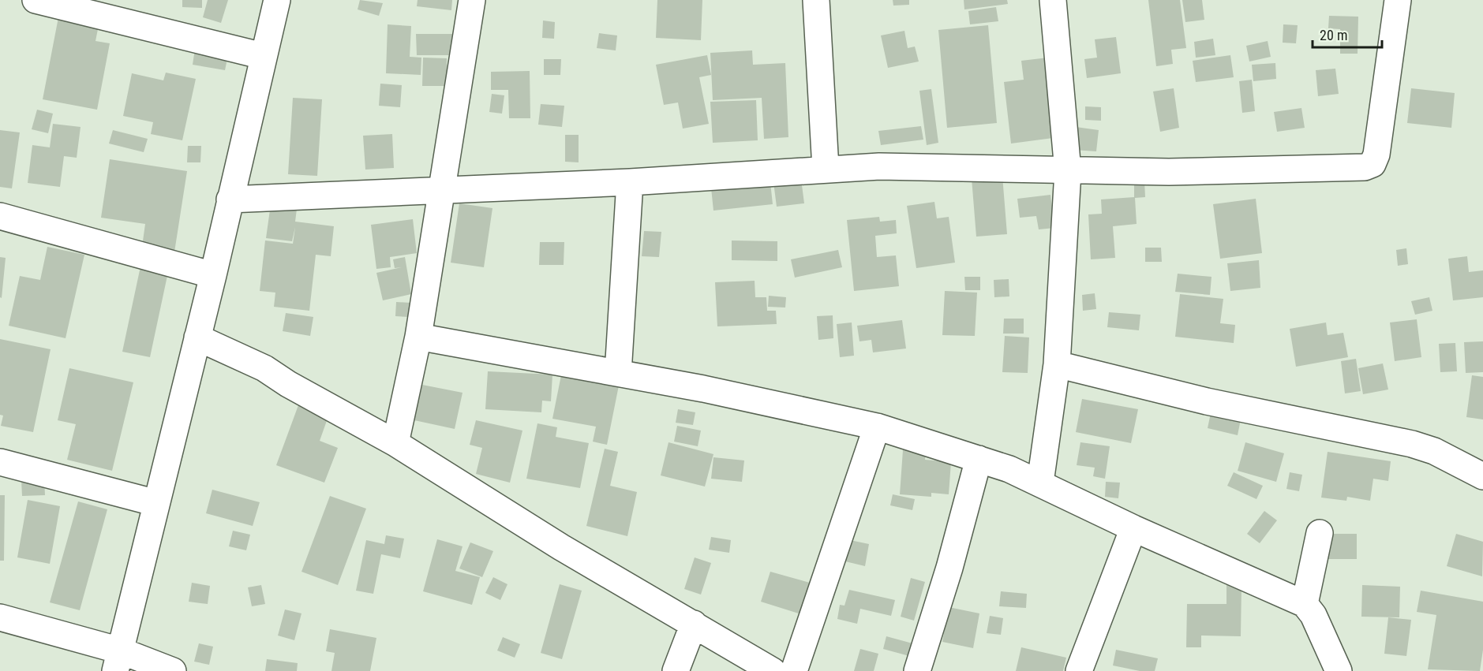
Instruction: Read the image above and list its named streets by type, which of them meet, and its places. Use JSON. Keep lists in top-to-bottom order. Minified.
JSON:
{"scale_bar":"20 m"}
